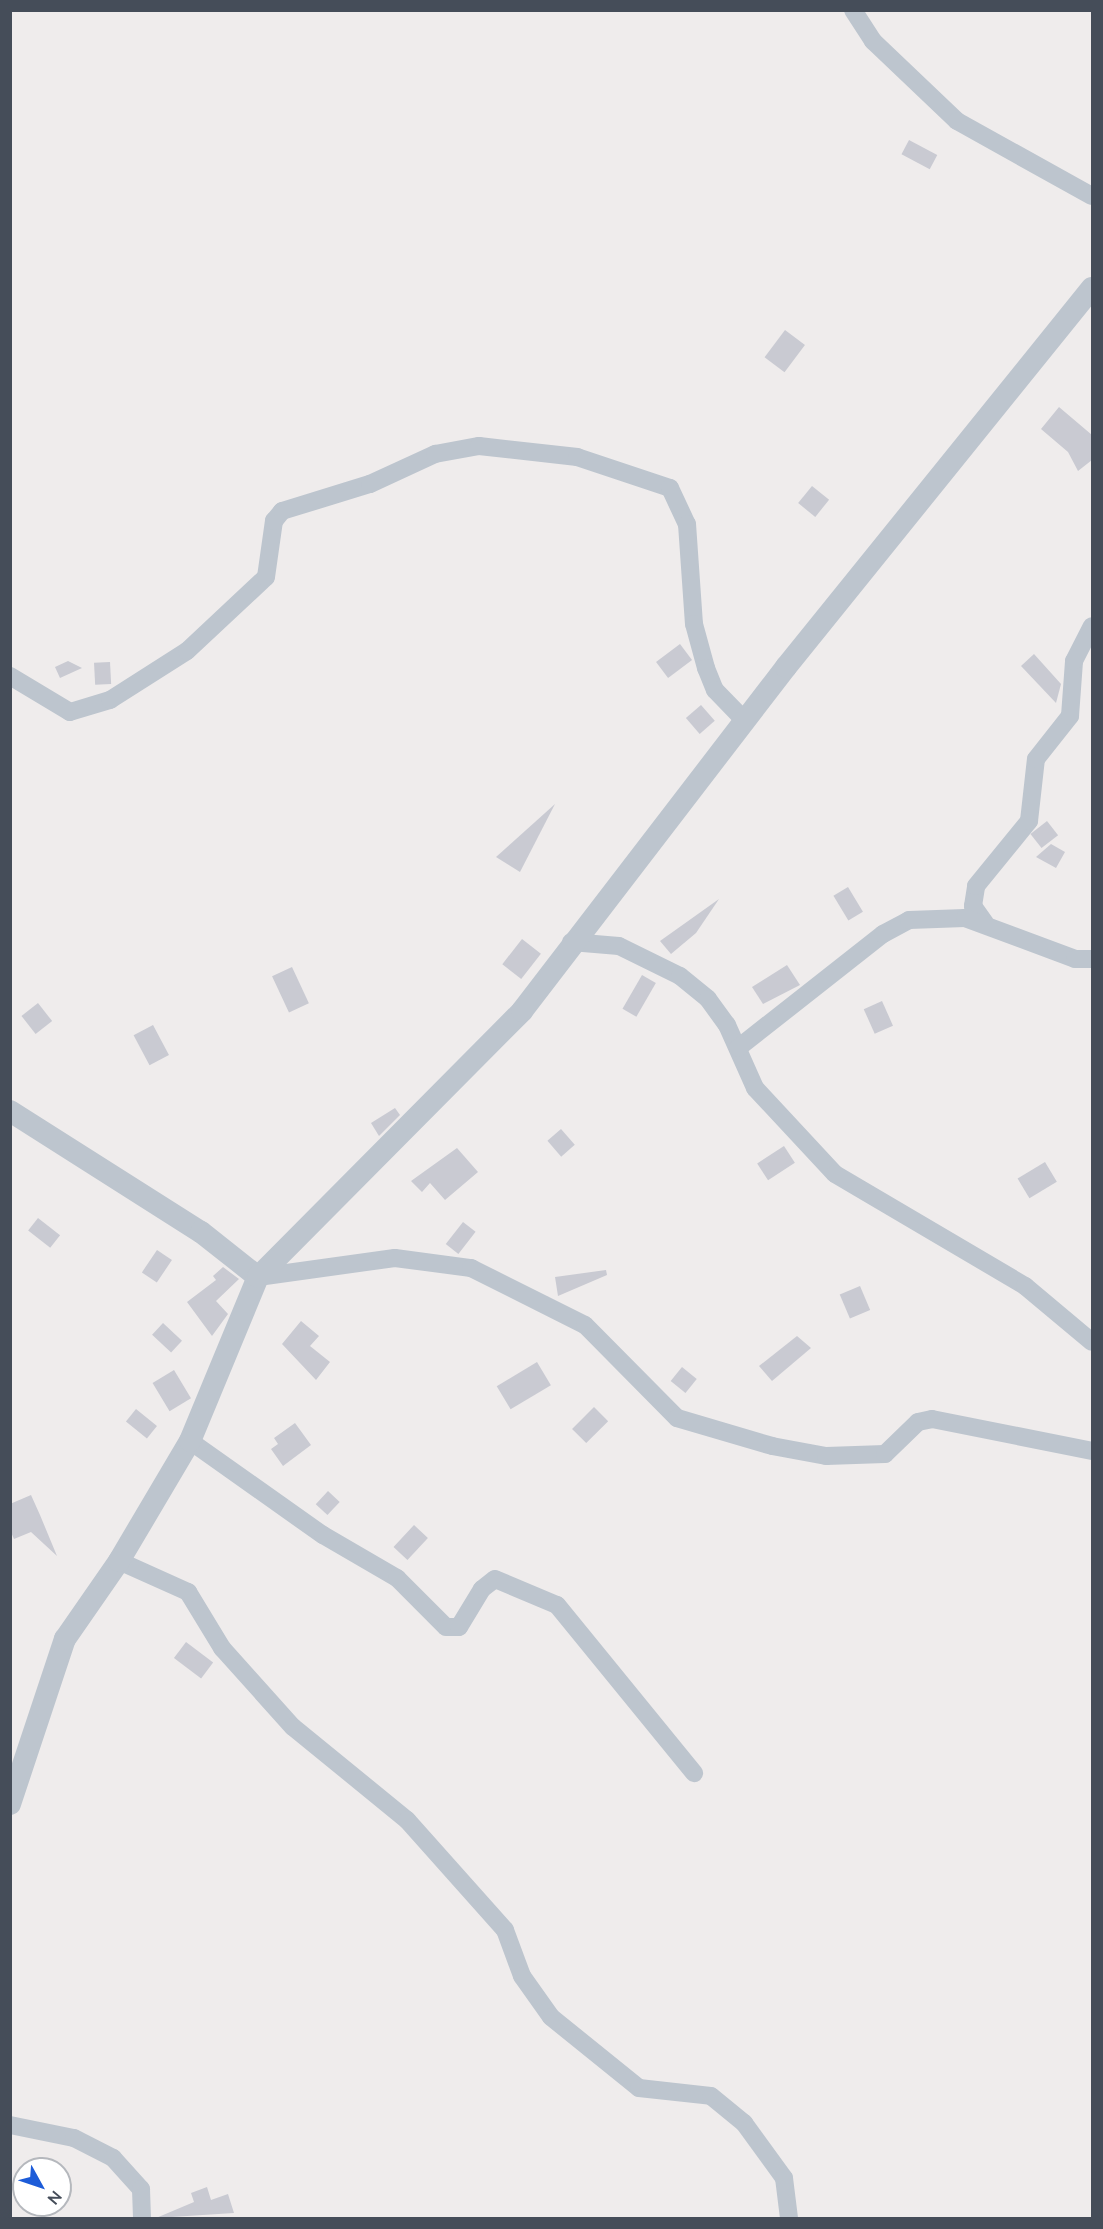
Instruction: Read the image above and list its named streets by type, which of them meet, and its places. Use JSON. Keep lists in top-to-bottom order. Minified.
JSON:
{"north":"bottom right"}
